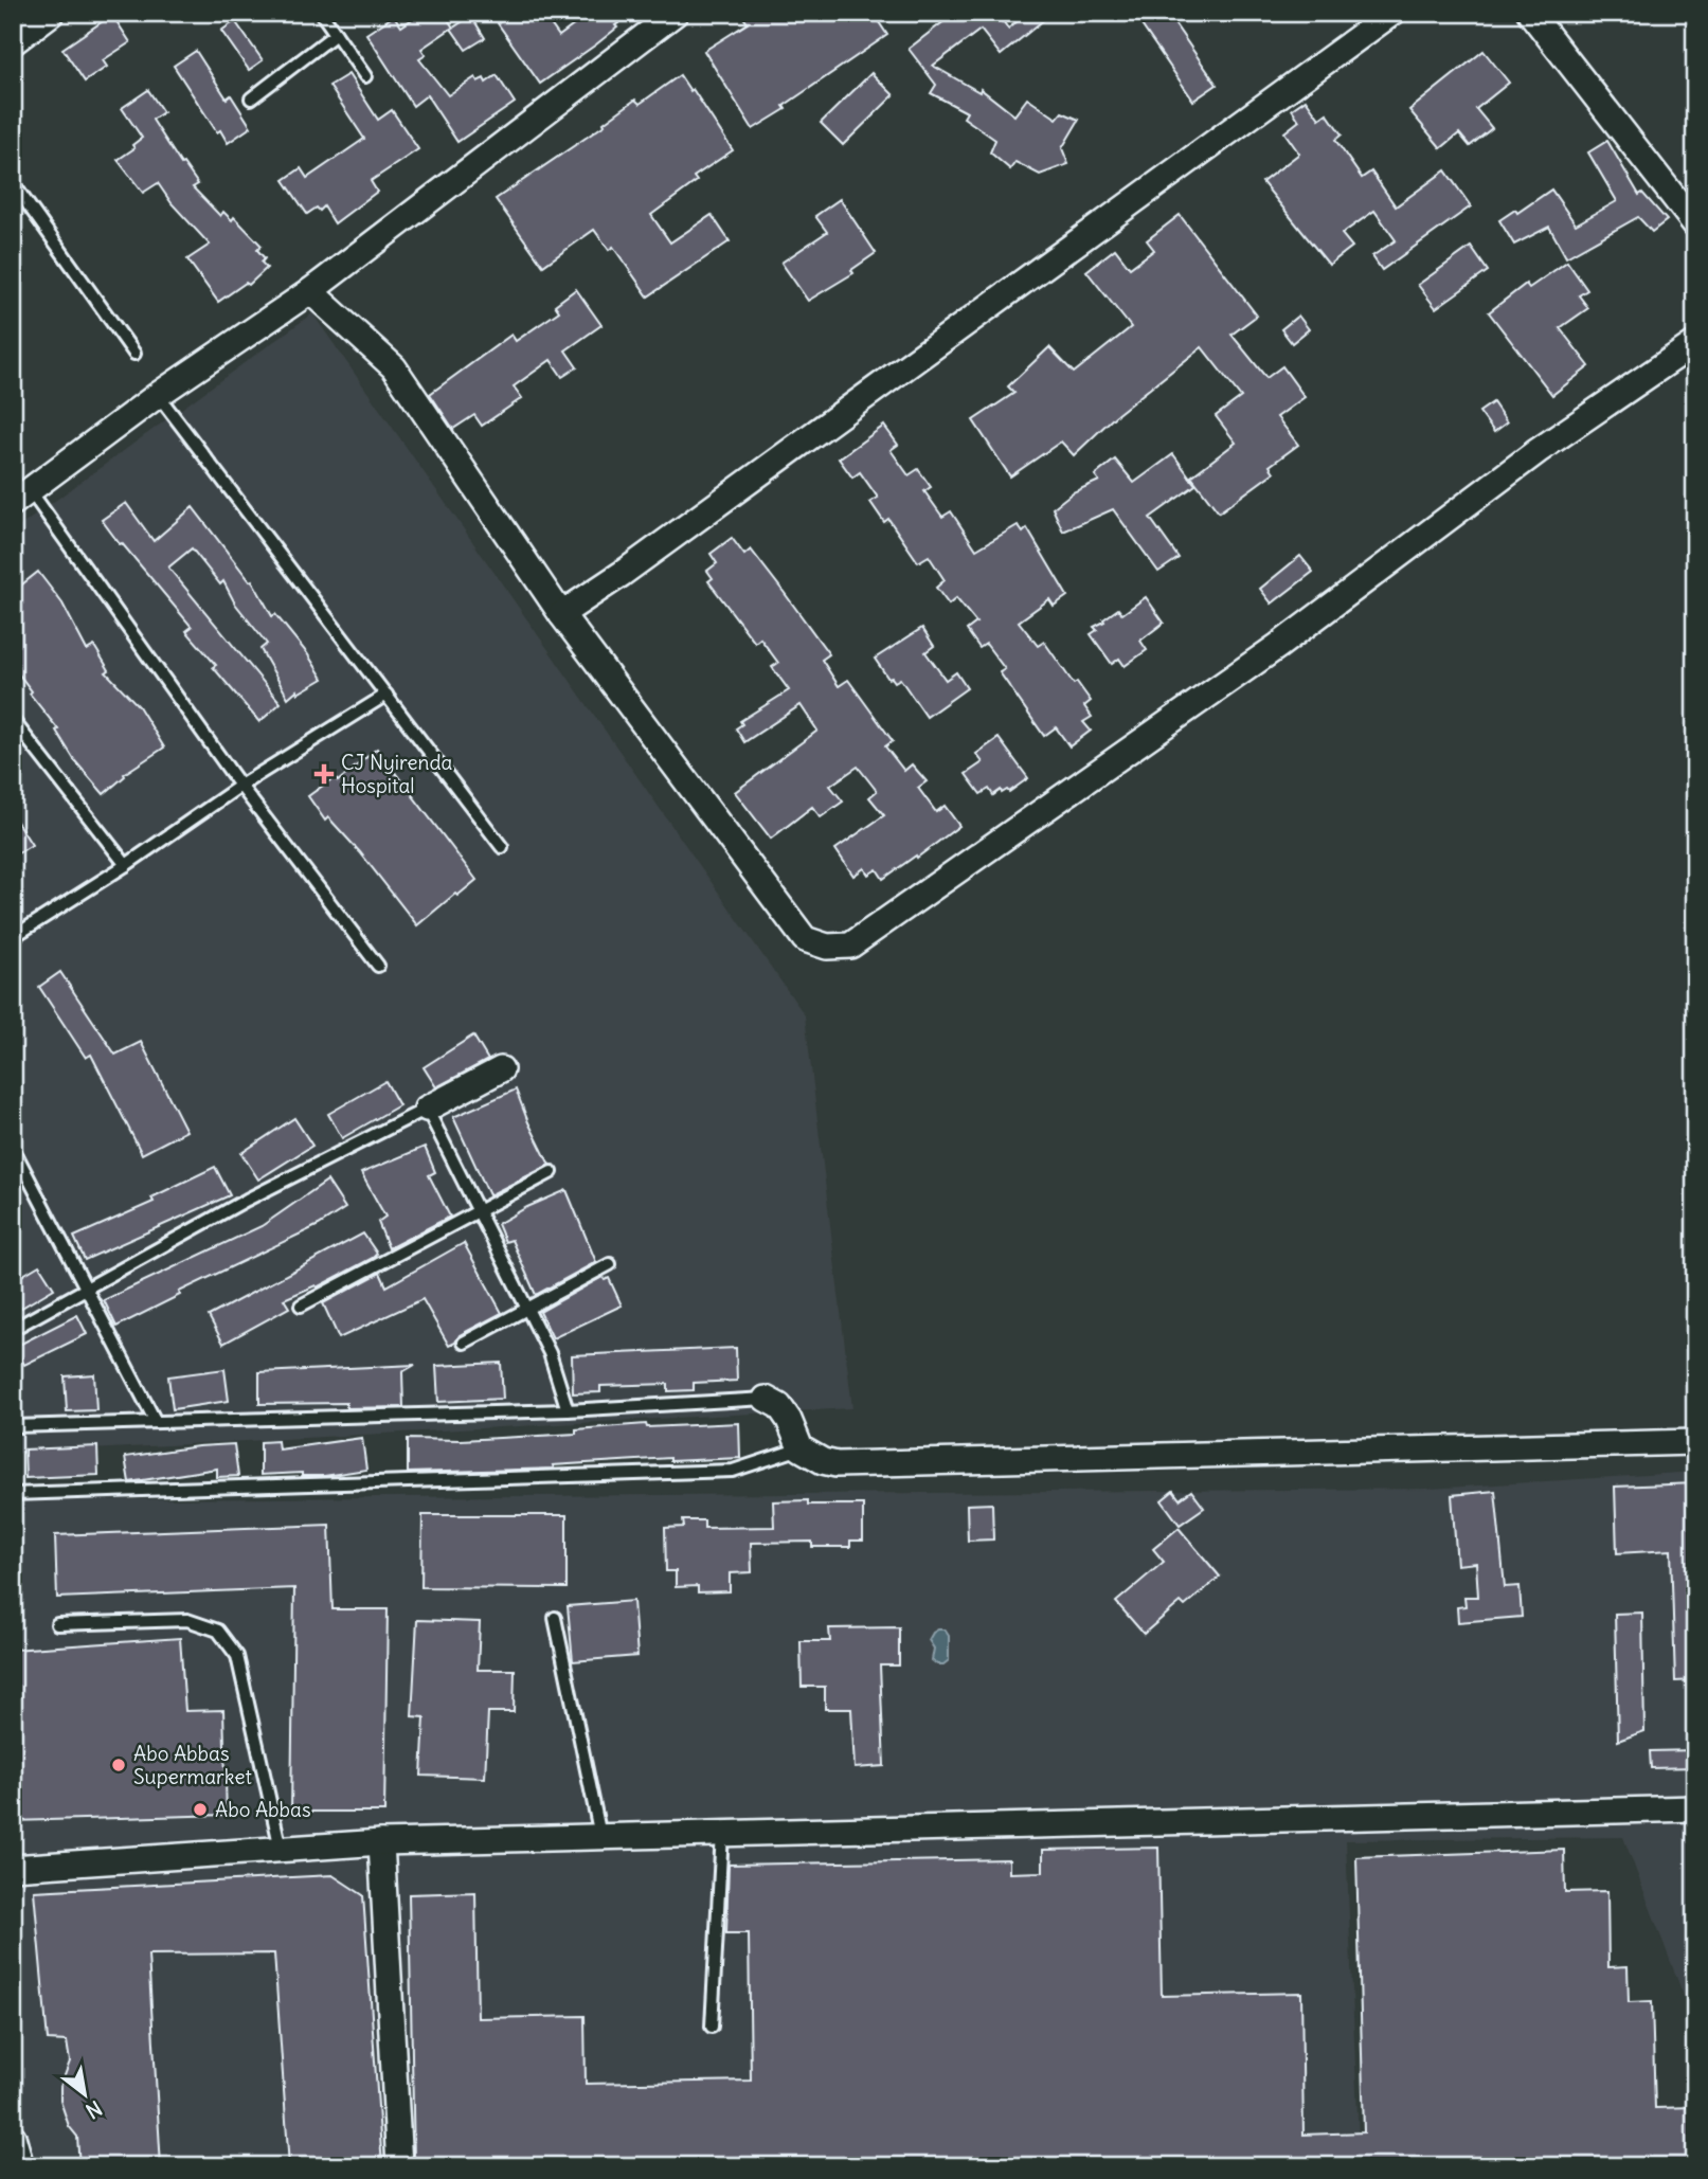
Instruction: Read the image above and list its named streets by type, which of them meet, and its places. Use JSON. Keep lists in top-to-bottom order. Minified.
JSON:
{"places":{"health":["CJ Nyirenda Hospital"],"other":["Abo Abbas Supermarket","Abo Abbas"]},"north":"bottom right"}
